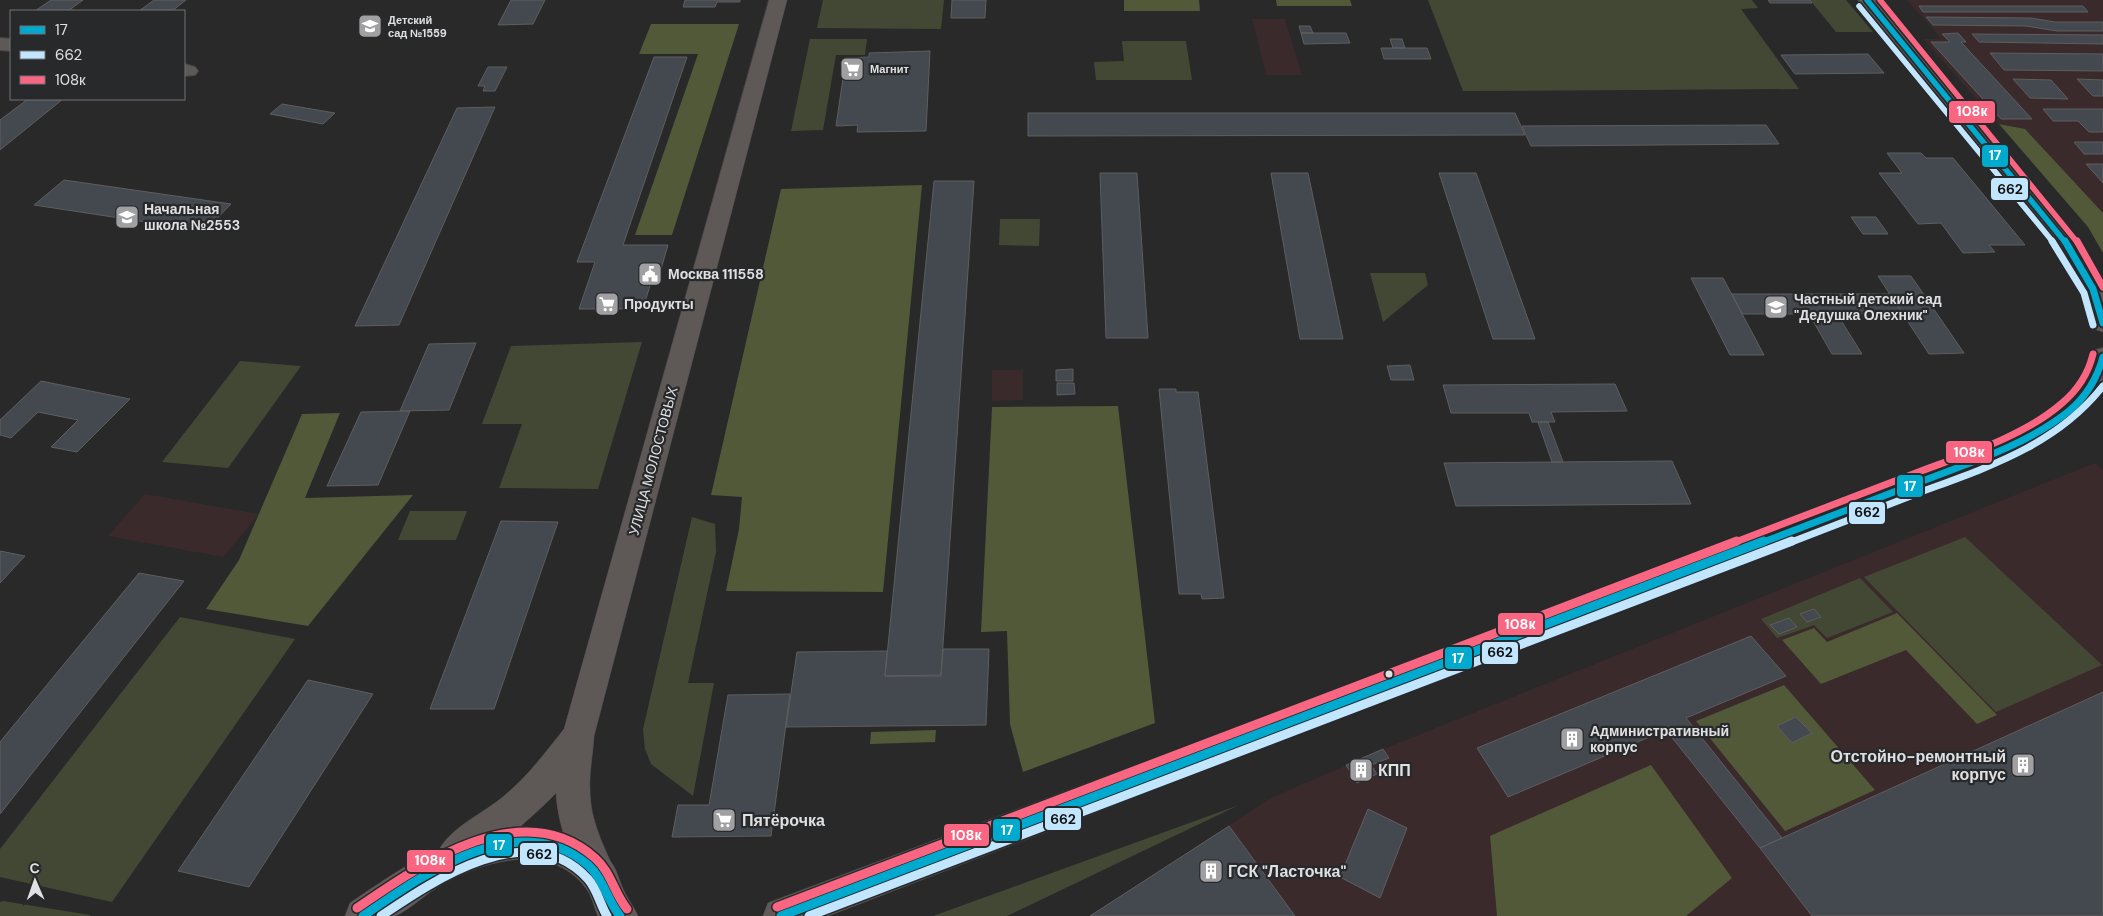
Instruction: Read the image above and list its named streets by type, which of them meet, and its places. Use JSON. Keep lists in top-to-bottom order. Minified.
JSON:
{"streets":{"street":["УЛИЦА МОЛОСТОВЫХ"]},"places":{"school or university":["Детский сад №1559","Начальная школа №2553","Частный детский сад \"Дедушка Олехник\""],"supermarket":["Магнит","Продукты","Пятёрочка"],"public building":["Москва 111558"],"building":["Административный корпус","Отстойно-ремонтный корпус","КПП","ГСК \"Ласточка\""]},"lines":["transit line 17","transit line 108к","transit line 662"],"legend":["17","662","108к"],"north":"top"}
